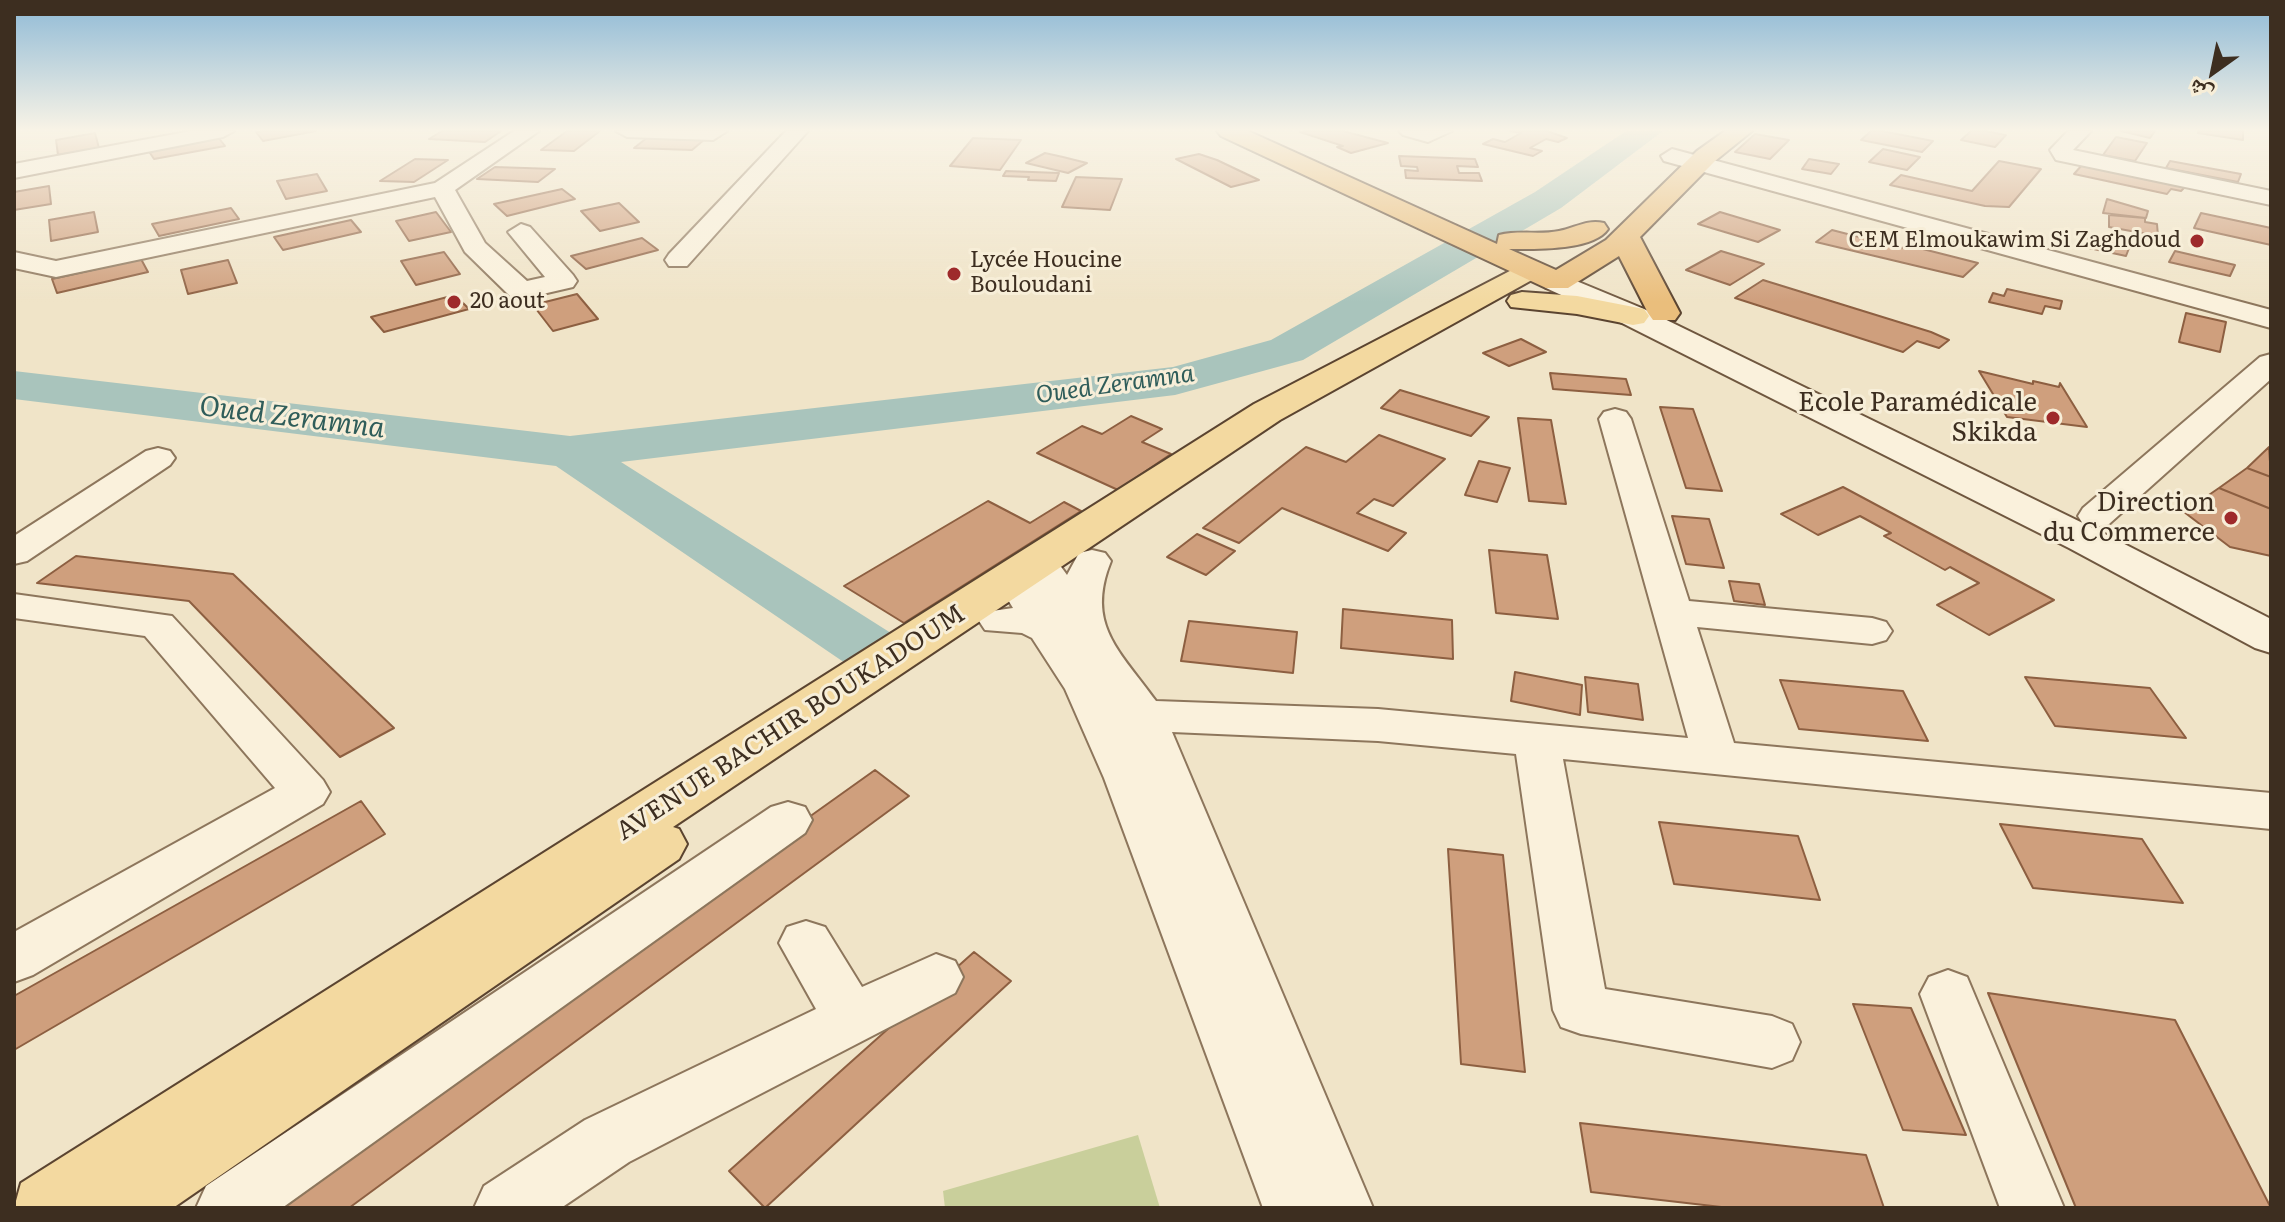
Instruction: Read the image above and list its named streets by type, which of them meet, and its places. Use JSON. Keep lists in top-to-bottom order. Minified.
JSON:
{"streets":{"main road":["AVENUE BACHIR BOUKADOUM"]},"water":["Oued Zeramna"],"places":["CEM Elmoukawim Si Zaghdoud","Lycée Houcine Bouloudani","20 aout","Ecole Paramédicale Skikda","Direction du Commerce"],"north":"bottom left"}
